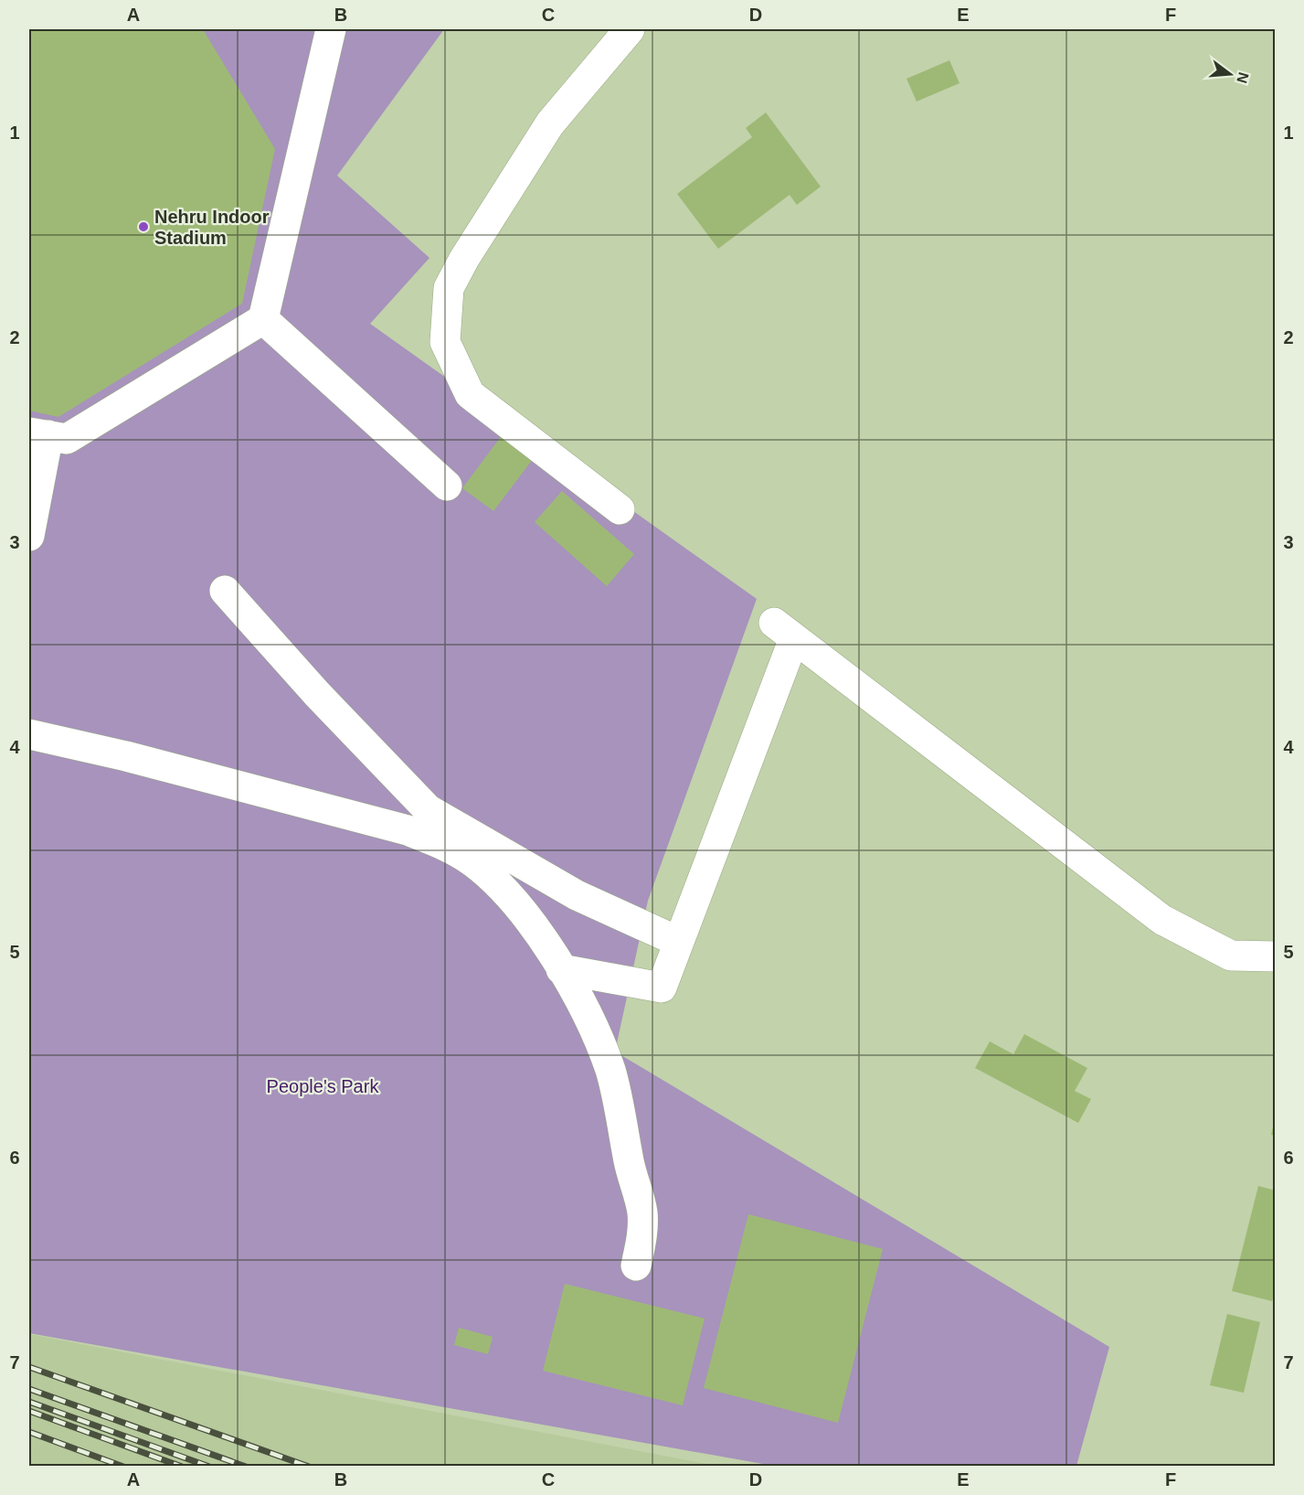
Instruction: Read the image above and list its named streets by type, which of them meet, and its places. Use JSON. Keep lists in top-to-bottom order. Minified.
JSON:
{"parks":["People's Park"],"places":["Nehru Indoor Stadium"],"north":"right","grid":{"columns":["A","B","C","D","E","F"],"rows":["1","2","3","4","5","6","7"]}}
